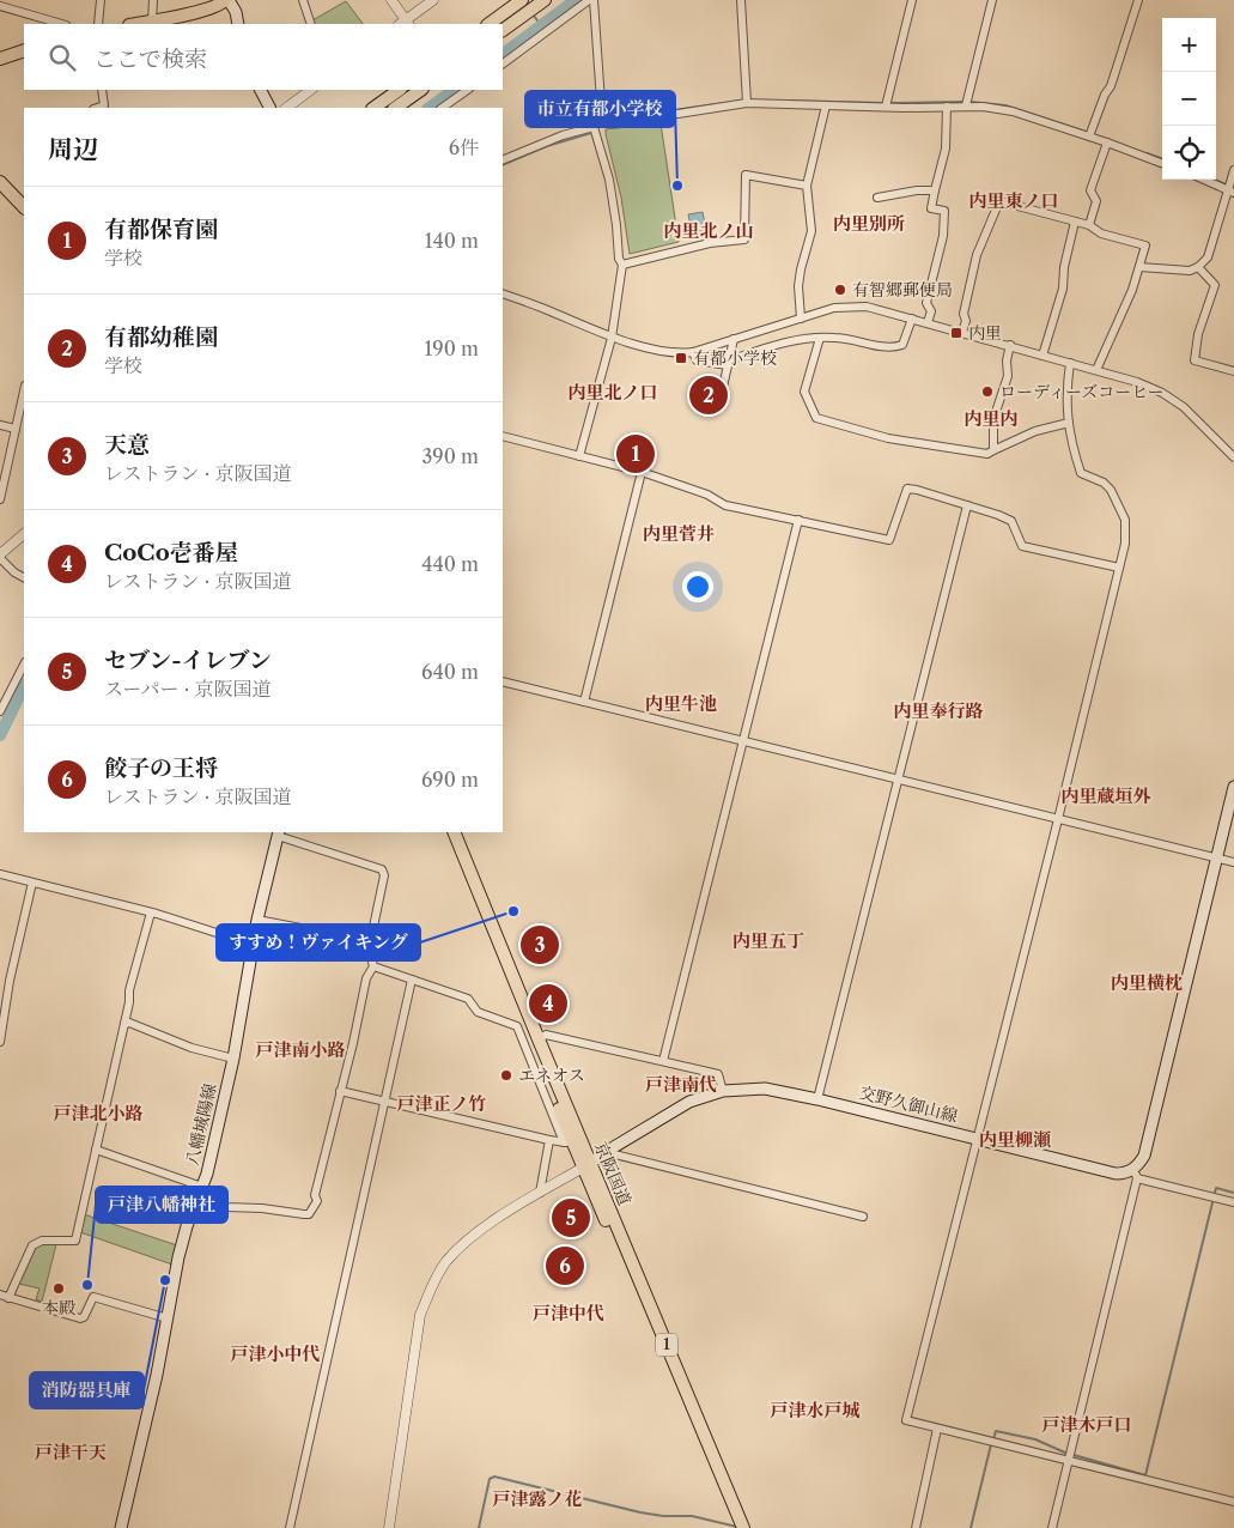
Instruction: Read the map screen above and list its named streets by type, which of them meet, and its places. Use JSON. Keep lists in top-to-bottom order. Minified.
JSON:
{"streets":{"main road":["交野久御山線","八幡城陽線","京阪国道","1"]},"crossings":[["交野久御山線","京阪国道"]],"districts":["内里東ノ口","内里別所","内里北ノ山","内里北ノ口","内里内","内里菅井","内里牛池","内里奉行路","内里蔵垣外","内里五丁","内里横枕","戸津南小路","戸津南代","戸津正ノ竹","戸津北小路","内里柳瀬","戸津中代","戸津小中代","戸津水戸城","戸津木戸口","戸津干天","戸津露ノ花"],"places":{"other":["市立有都小学校","有智郷郵便局","ローディーズコーヒー","すすめ！ヴァイキング","エネオス","消防器具庫","戸津八幡神社","本殿"],"transit":["内里","有都小学校"]},"page":{"map_buttons":["+","−"],"search":"ここで検索","heading":["周辺","6件"],"list":[{"mark":"1","name":"有都保育園","note":"学校","value":"140 m"},{"mark":"2","name":"有都幼稚園","note":"学校","value":"190 m"},{"mark":"3","name":"天意","note":"レストラン · 京阪国道","value":"390 m"},{"mark":"4","name":"CoCo壱番屋","note":"レストラン · 京阪国道","value":"440 m"},{"mark":"5","name":"セブン-イレブン","note":"スーパー · 京阪国道","value":"640 m"},{"mark":"6","name":"餃子の王将","note":"レストラン · 京阪国道","value":"690 m"}],"pins":["2","1","3","4","5","6"]}}
